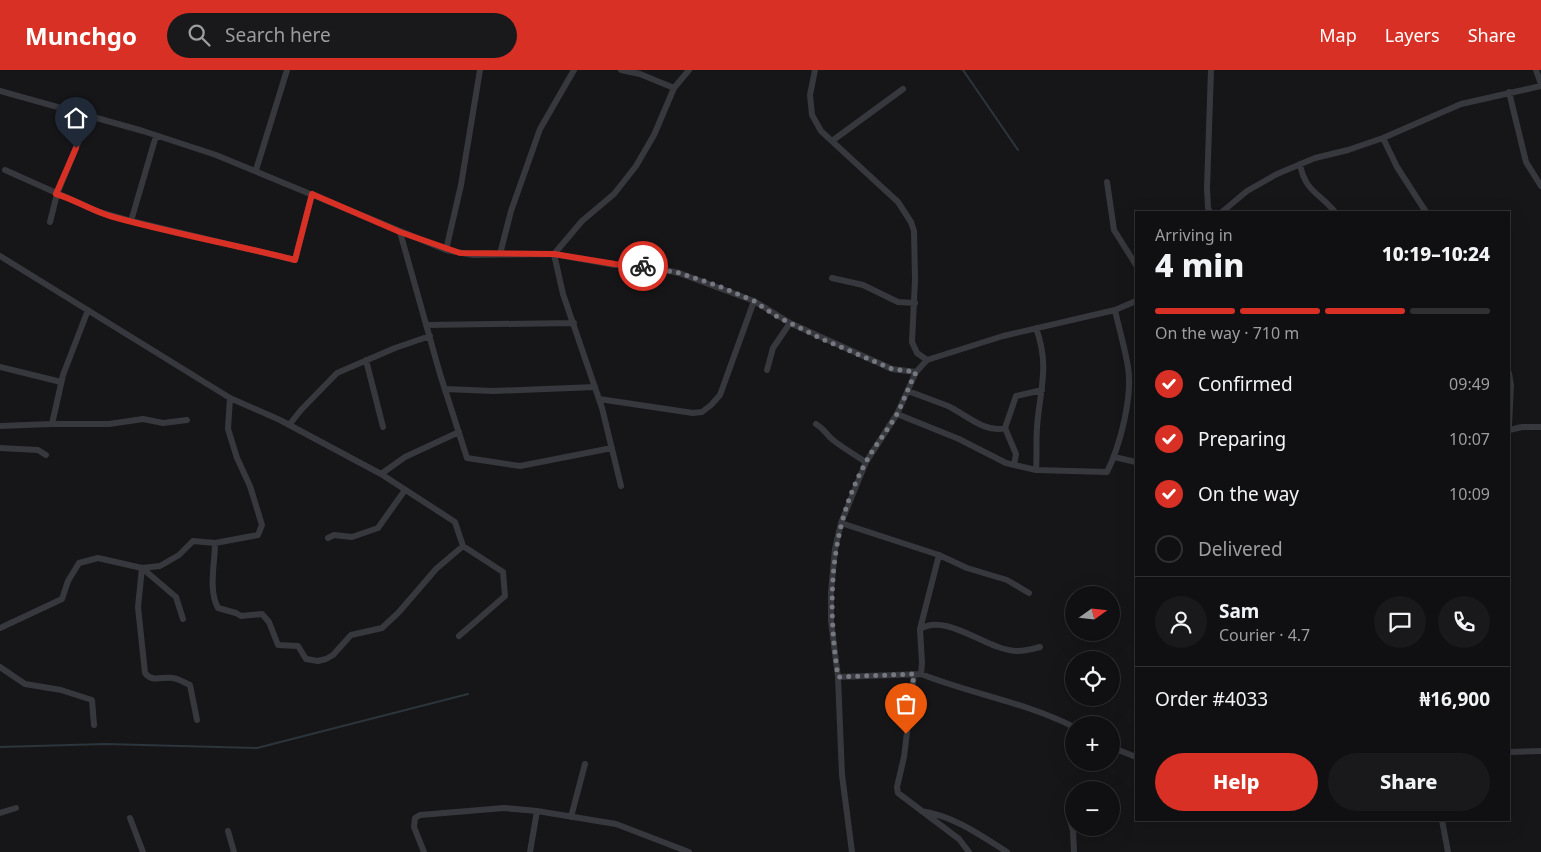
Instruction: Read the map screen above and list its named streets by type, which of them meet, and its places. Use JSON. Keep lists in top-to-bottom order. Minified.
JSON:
{"north":"right","page":{"header":"Munchgo","search":"Search here","nav":["Map","Layers","Share"],"heading":["4 min","Arriving in","10:19–10:24"],"panel":["Sam","Courier · 4.7","Order #4033","₦16,900"],"bar":"On the way · 710 m","list":[["Confirmed","09:49"],["Preparing","10:07"],["On the way","10:09"],"Delivered"],"map_buttons":["+","−"],"buttons":["Help","Share"]}}
